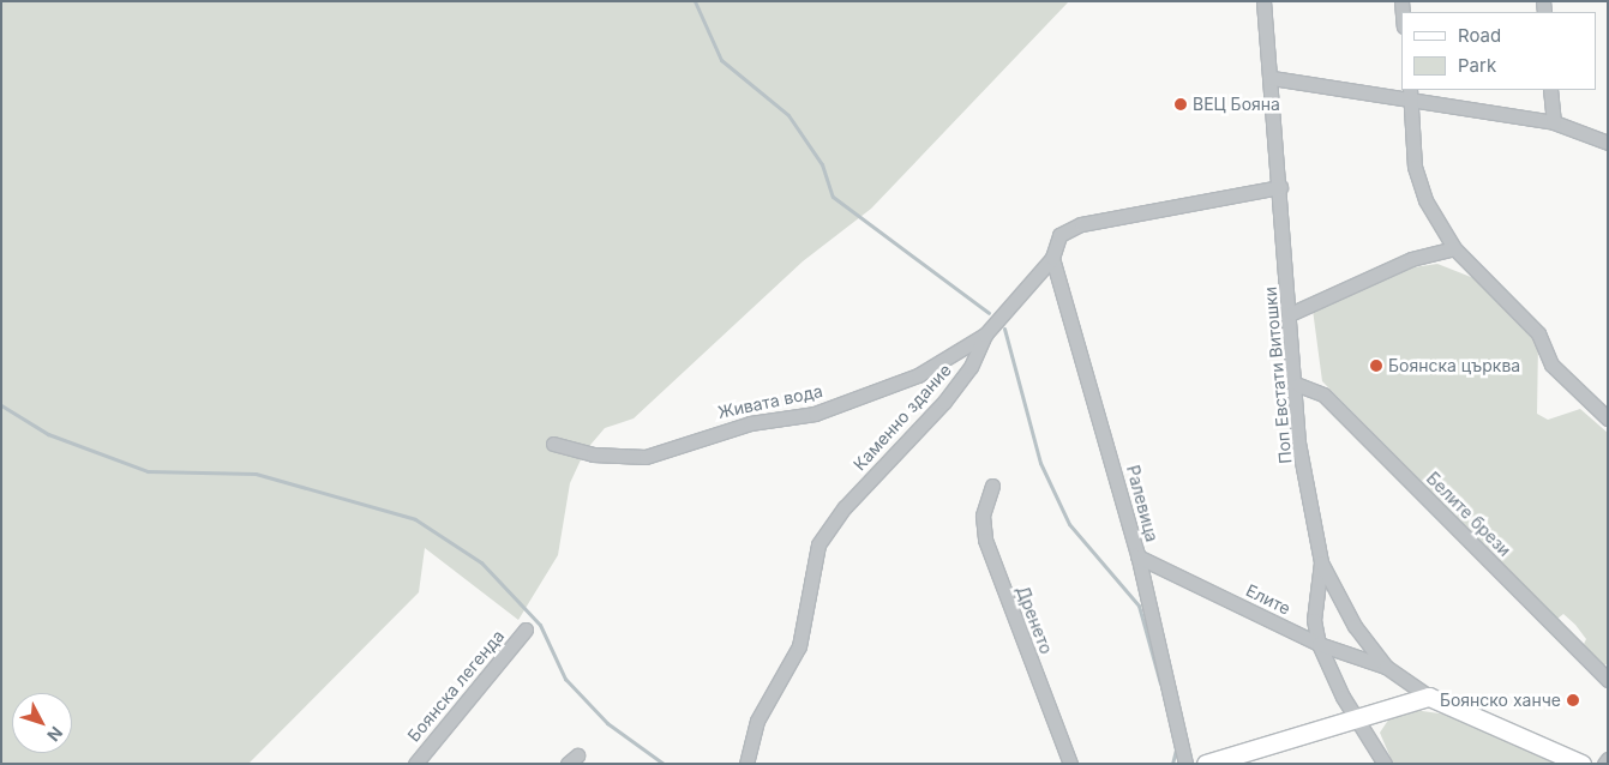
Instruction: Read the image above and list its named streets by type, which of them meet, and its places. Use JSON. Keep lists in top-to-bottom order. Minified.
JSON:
{"streets":{"street":["Поп Евстати Витошки","Живата вода","Каменно здание","Ралевица","Белите брези","Елите","Дренето","Боянска легенда"]},"crossings":[["Поп Евстати Витошки","Каменно здание"],["Поп Евстати Витошки","Белите брези"],["Поп Евстати Витошки","Елите"],["Живата вода","Каменно здание"],["Каменно здание","Ралевица"],["Ралевица","Елите"]],"places":["ВЕЦ Бояна","Боянска църква","Боянско ханче"],"legend":["Road","Park"],"north":"bottom right"}
